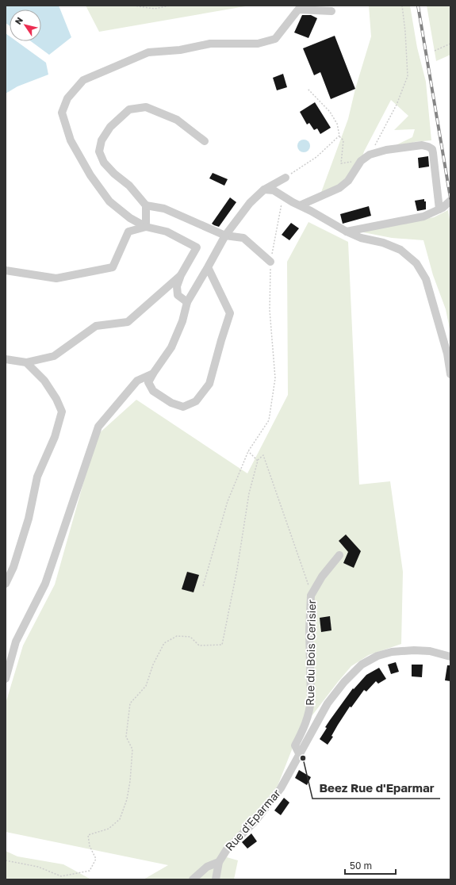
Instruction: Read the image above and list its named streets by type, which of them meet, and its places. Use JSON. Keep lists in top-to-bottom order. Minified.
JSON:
{"streets":{"street":["Rue du Bois Cerisier","Rue d'Eparmar"]},"crossings":[["Rue du Bois Cerisier","Rue d'Eparmar"]],"places":["Beez Rue d'Eparmar"],"scale_bar":"50 m","north":"top left"}
